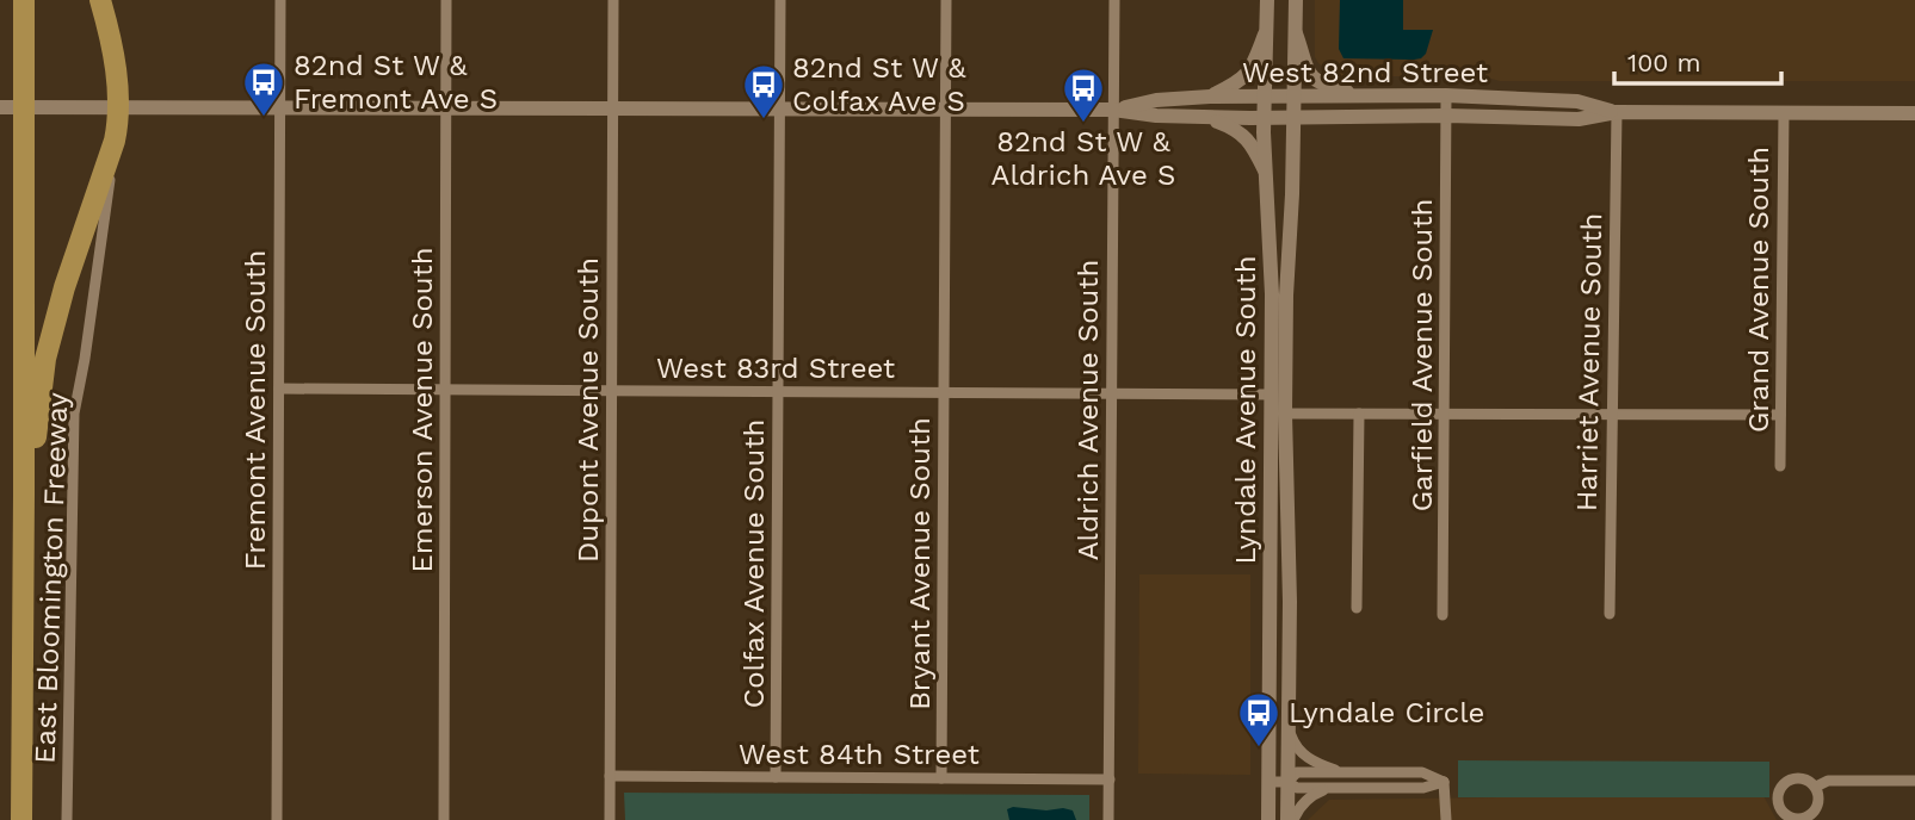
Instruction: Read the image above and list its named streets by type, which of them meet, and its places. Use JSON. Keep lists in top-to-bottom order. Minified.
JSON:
{"streets":{"street":["West 82nd Street","Grand Avenue South","Garfield Avenue South","Harriet Avenue South","West 83rd Street","Fremont Avenue South","Emerson Avenue South","Dupont Avenue South","Aldrich Avenue South","Lyndale Avenue South","Colfax Avenue South","Bryant Avenue South","East Bloomington Freeway","West 84th Street"]},"crossings":[["West 82nd Street","Grand Avenue South"],["West 82nd Street","Garfield Avenue South"],["West 82nd Street","Harriet Avenue South"],["West 82nd Street","Fremont Avenue South"],["West 82nd Street","Emerson Avenue South"],["West 82nd Street","Dupont Avenue South"],["West 82nd Street","Aldrich Avenue South"],["West 82nd Street","Lyndale Avenue South"],["West 82nd Street","Colfax Avenue South"],["West 82nd Street","Bryant Avenue South"],["West 83rd Street","Fremont Avenue South"],["West 83rd Street","Emerson Avenue South"],["West 83rd Street","Dupont Avenue South"],["West 83rd Street","Aldrich Avenue South"],["West 83rd Street","Lyndale Avenue South"],["West 83rd Street","Colfax Avenue South"],["West 83rd Street","Bryant Avenue South"],["Dupont Avenue South","West 84th Street"],["Aldrich Avenue South","West 84th Street"],["Colfax Avenue South","West 84th Street"],["Bryant Avenue South","West 84th Street"]],"places":{"bus stop":["82nd St W & Fremont Ave S","82nd St W & Colfax Ave S","82nd St W & Aldrich Ave S","Lyndale Circle"]},"scale_bar":"100 m"}
